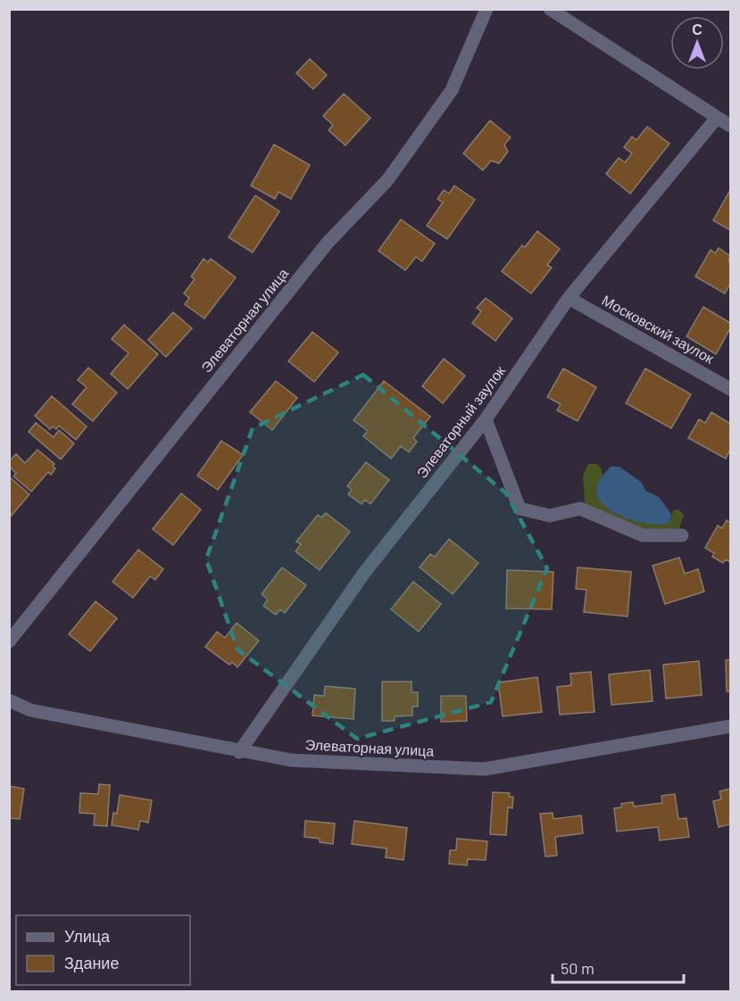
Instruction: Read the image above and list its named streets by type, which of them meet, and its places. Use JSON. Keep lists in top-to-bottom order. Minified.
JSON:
{"streets":{"street":["Элеваторная улица","Московский заулок","Элеваторный заулок"]},"crossings":[["Элеваторная улица","Элеваторный заулок"],["Московский заулок","Элеваторный заулок"]],"legend":["Улица","Здание"],"scale_bar":"50 m","north":"top"}
